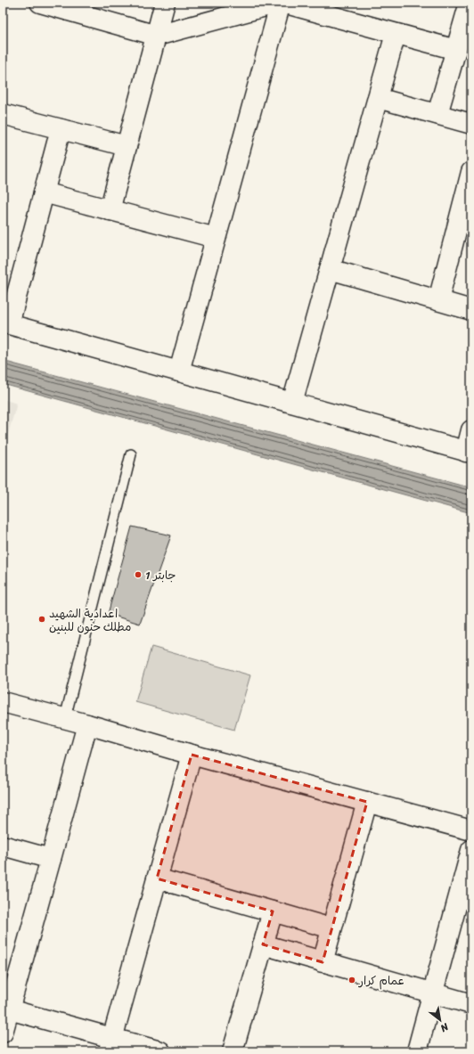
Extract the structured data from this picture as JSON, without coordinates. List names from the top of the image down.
{
  "places": ["جابتر 1", "اعدادية الشهيد مطلك حنون للبنين", "عمام كرار"],
  "north": "bottom right"
}
